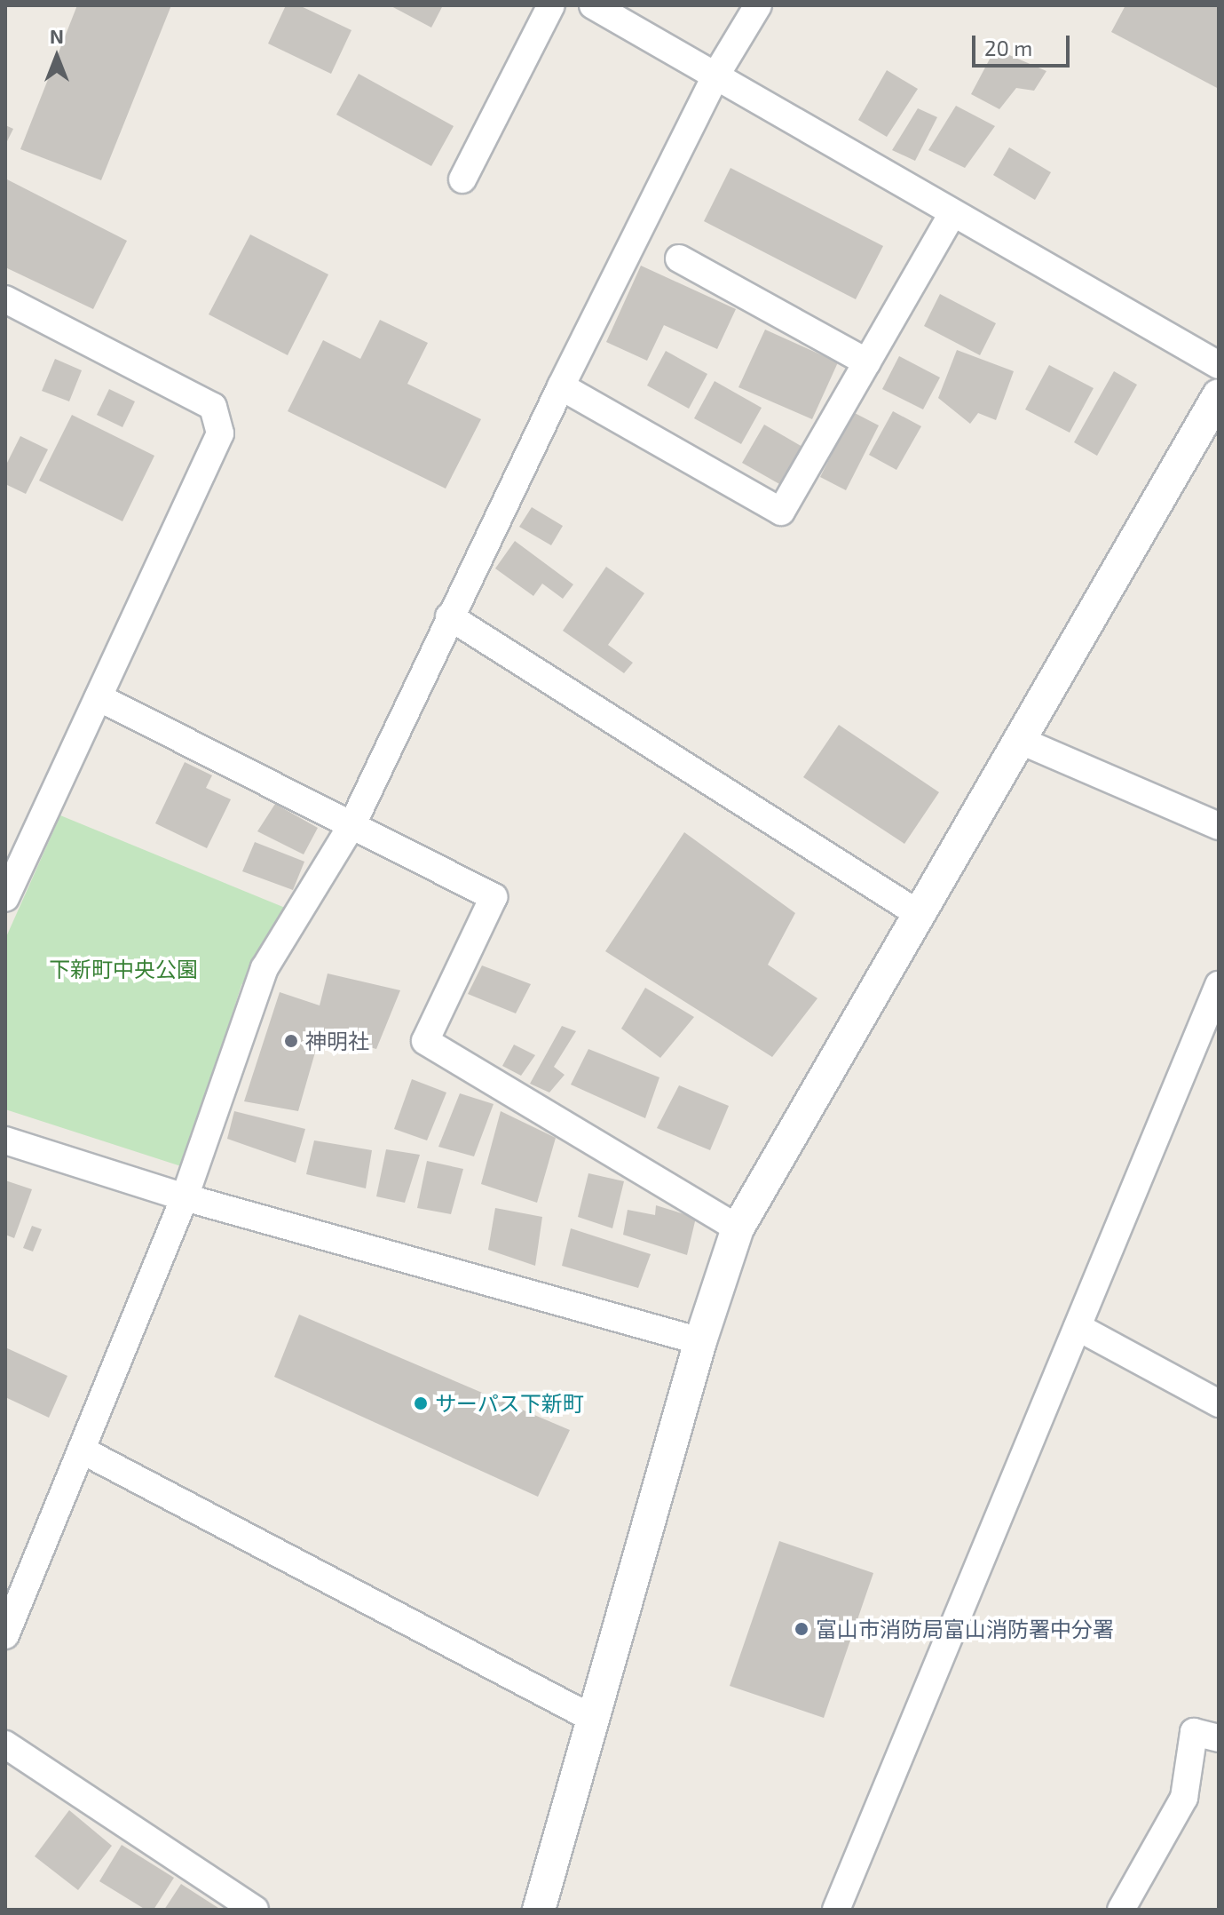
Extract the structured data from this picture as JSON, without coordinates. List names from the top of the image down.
{
  "parks": ["下新町中央公園"],
  "places": ["神明社", "サーパス下新町", "富山市消防局富山消防署中分署"],
  "scale_bar": "20 m",
  "north": "top"
}
